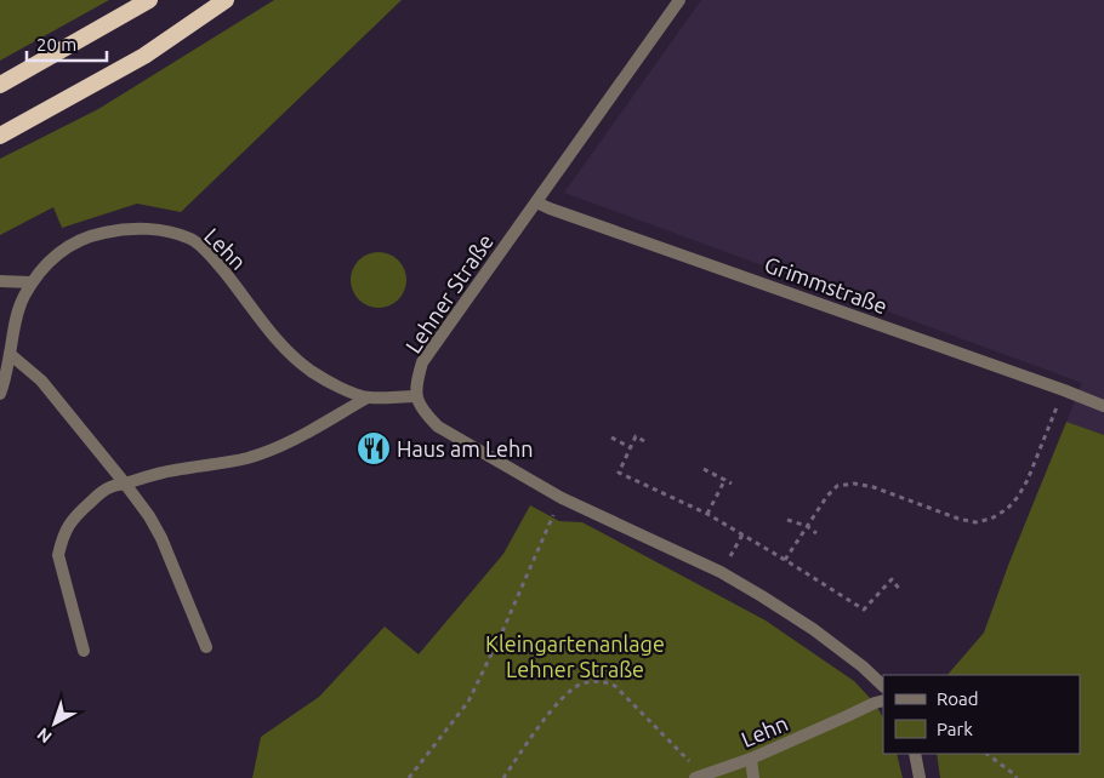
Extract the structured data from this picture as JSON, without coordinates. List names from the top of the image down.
{
  "streets": {
    "street": ["Lehn", "Grimmstraße", "Lehner Straße"]
  },
  "crossings": [
    ["Lehn", "Lehner Straße"],
    ["Grimmstraße", "Lehner Straße"]
  ],
  "parks": ["Kleingartenanlage Lehner Straße"],
  "places": {
    "restaurant": ["Haus am Lehn"]
  },
  "legend": ["Road", "Park"],
  "scale_bar": "20 m",
  "north": "bottom left"
}
